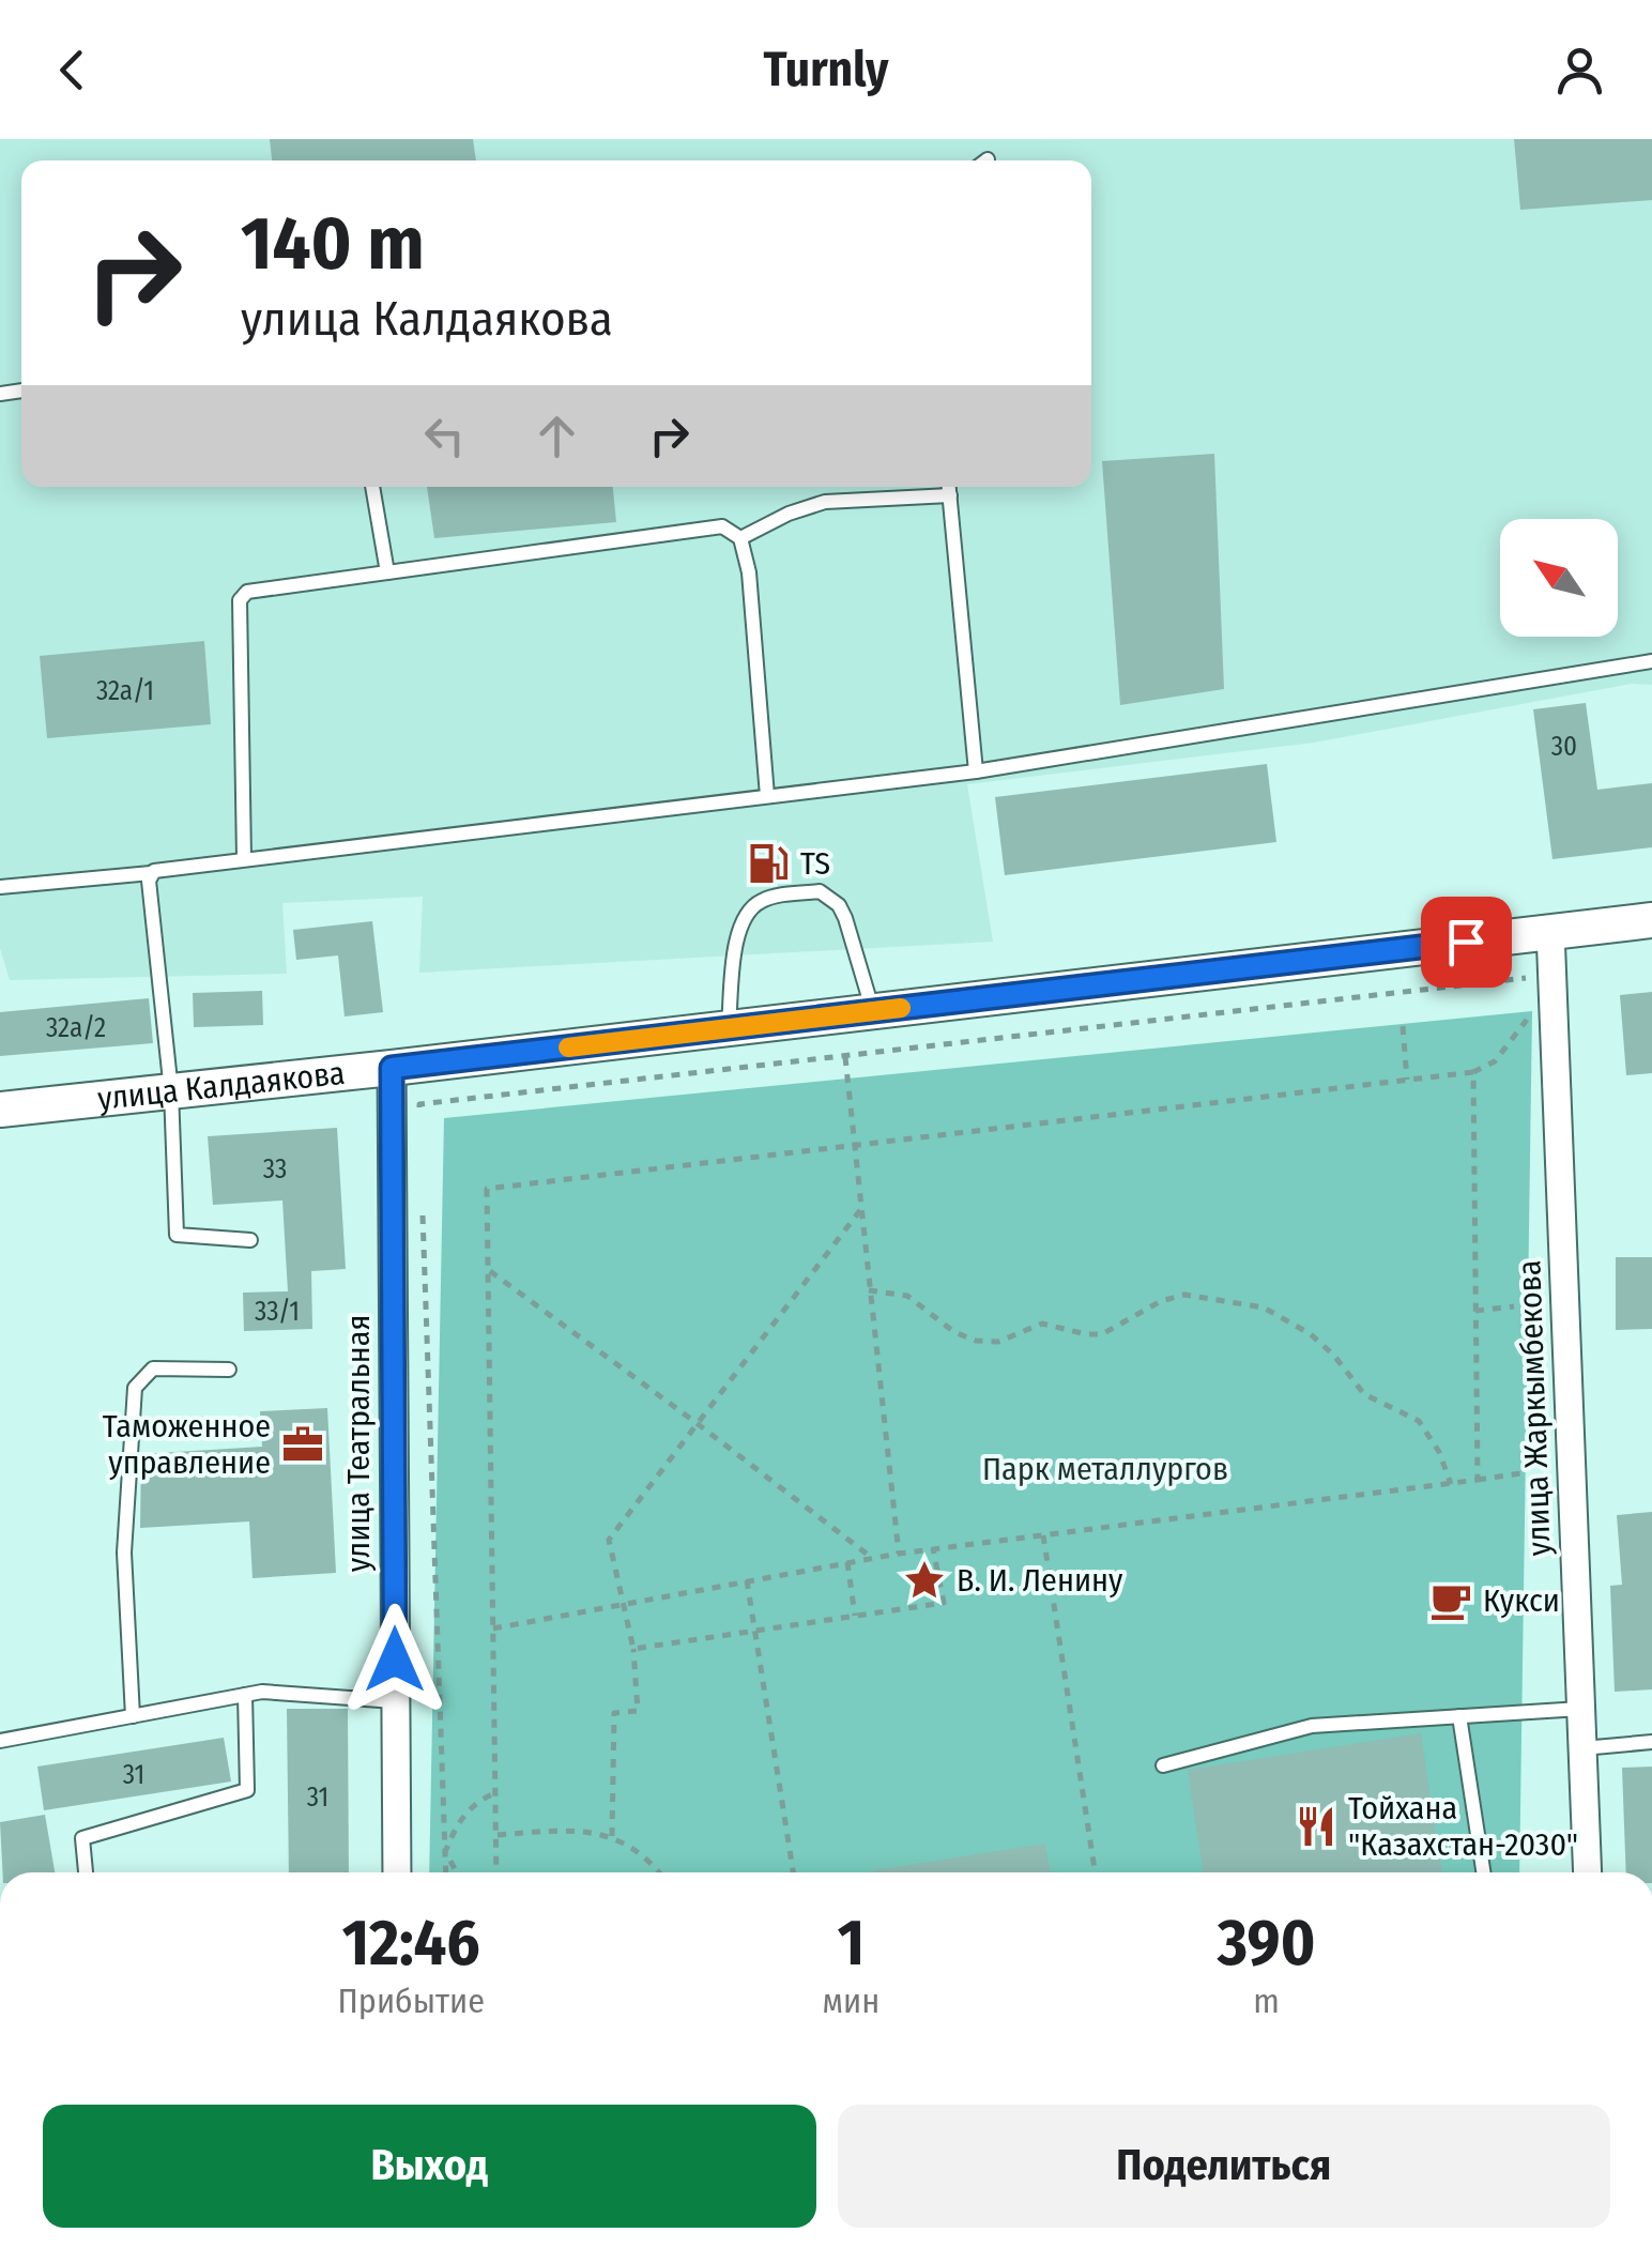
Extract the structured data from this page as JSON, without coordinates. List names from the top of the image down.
{
  "streets": {
    "street": ["улица Калдаякова", "улица Жаркымбекова", "улица Театральная"]
  },
  "crossings": [
    ["улица Калдаякова", "улица Жаркымбекова"],
    ["улица Калдаякова", "улица Театральная"]
  ],
  "parks": ["Парк металлургов"],
  "places": {
    "fuel station": ["TS"],
    "office": ["Таможенное управление"],
    "place": ["В. И. Ленину"],
    "cafe": ["Кукси"],
    "restaurant": ["Тойхана \"Казахстан-2030\""]
  },
  "house_numbers": [
    "32а/1",
    "30",
    "32а/2",
    "33",
    "33/1",
    "31",
    "31"
  ],
  "north": "top left",
  "page": {
    "header": "Turnly",
    "turn": ["140 m", "улица Калдаякова"],
    "eta": [
      "12:46",
      "Прибытие",
      "1",
      "мин",
      "390",
      "m"
    ],
    "buttons": ["Выход", "Поделиться"]
  }
}
